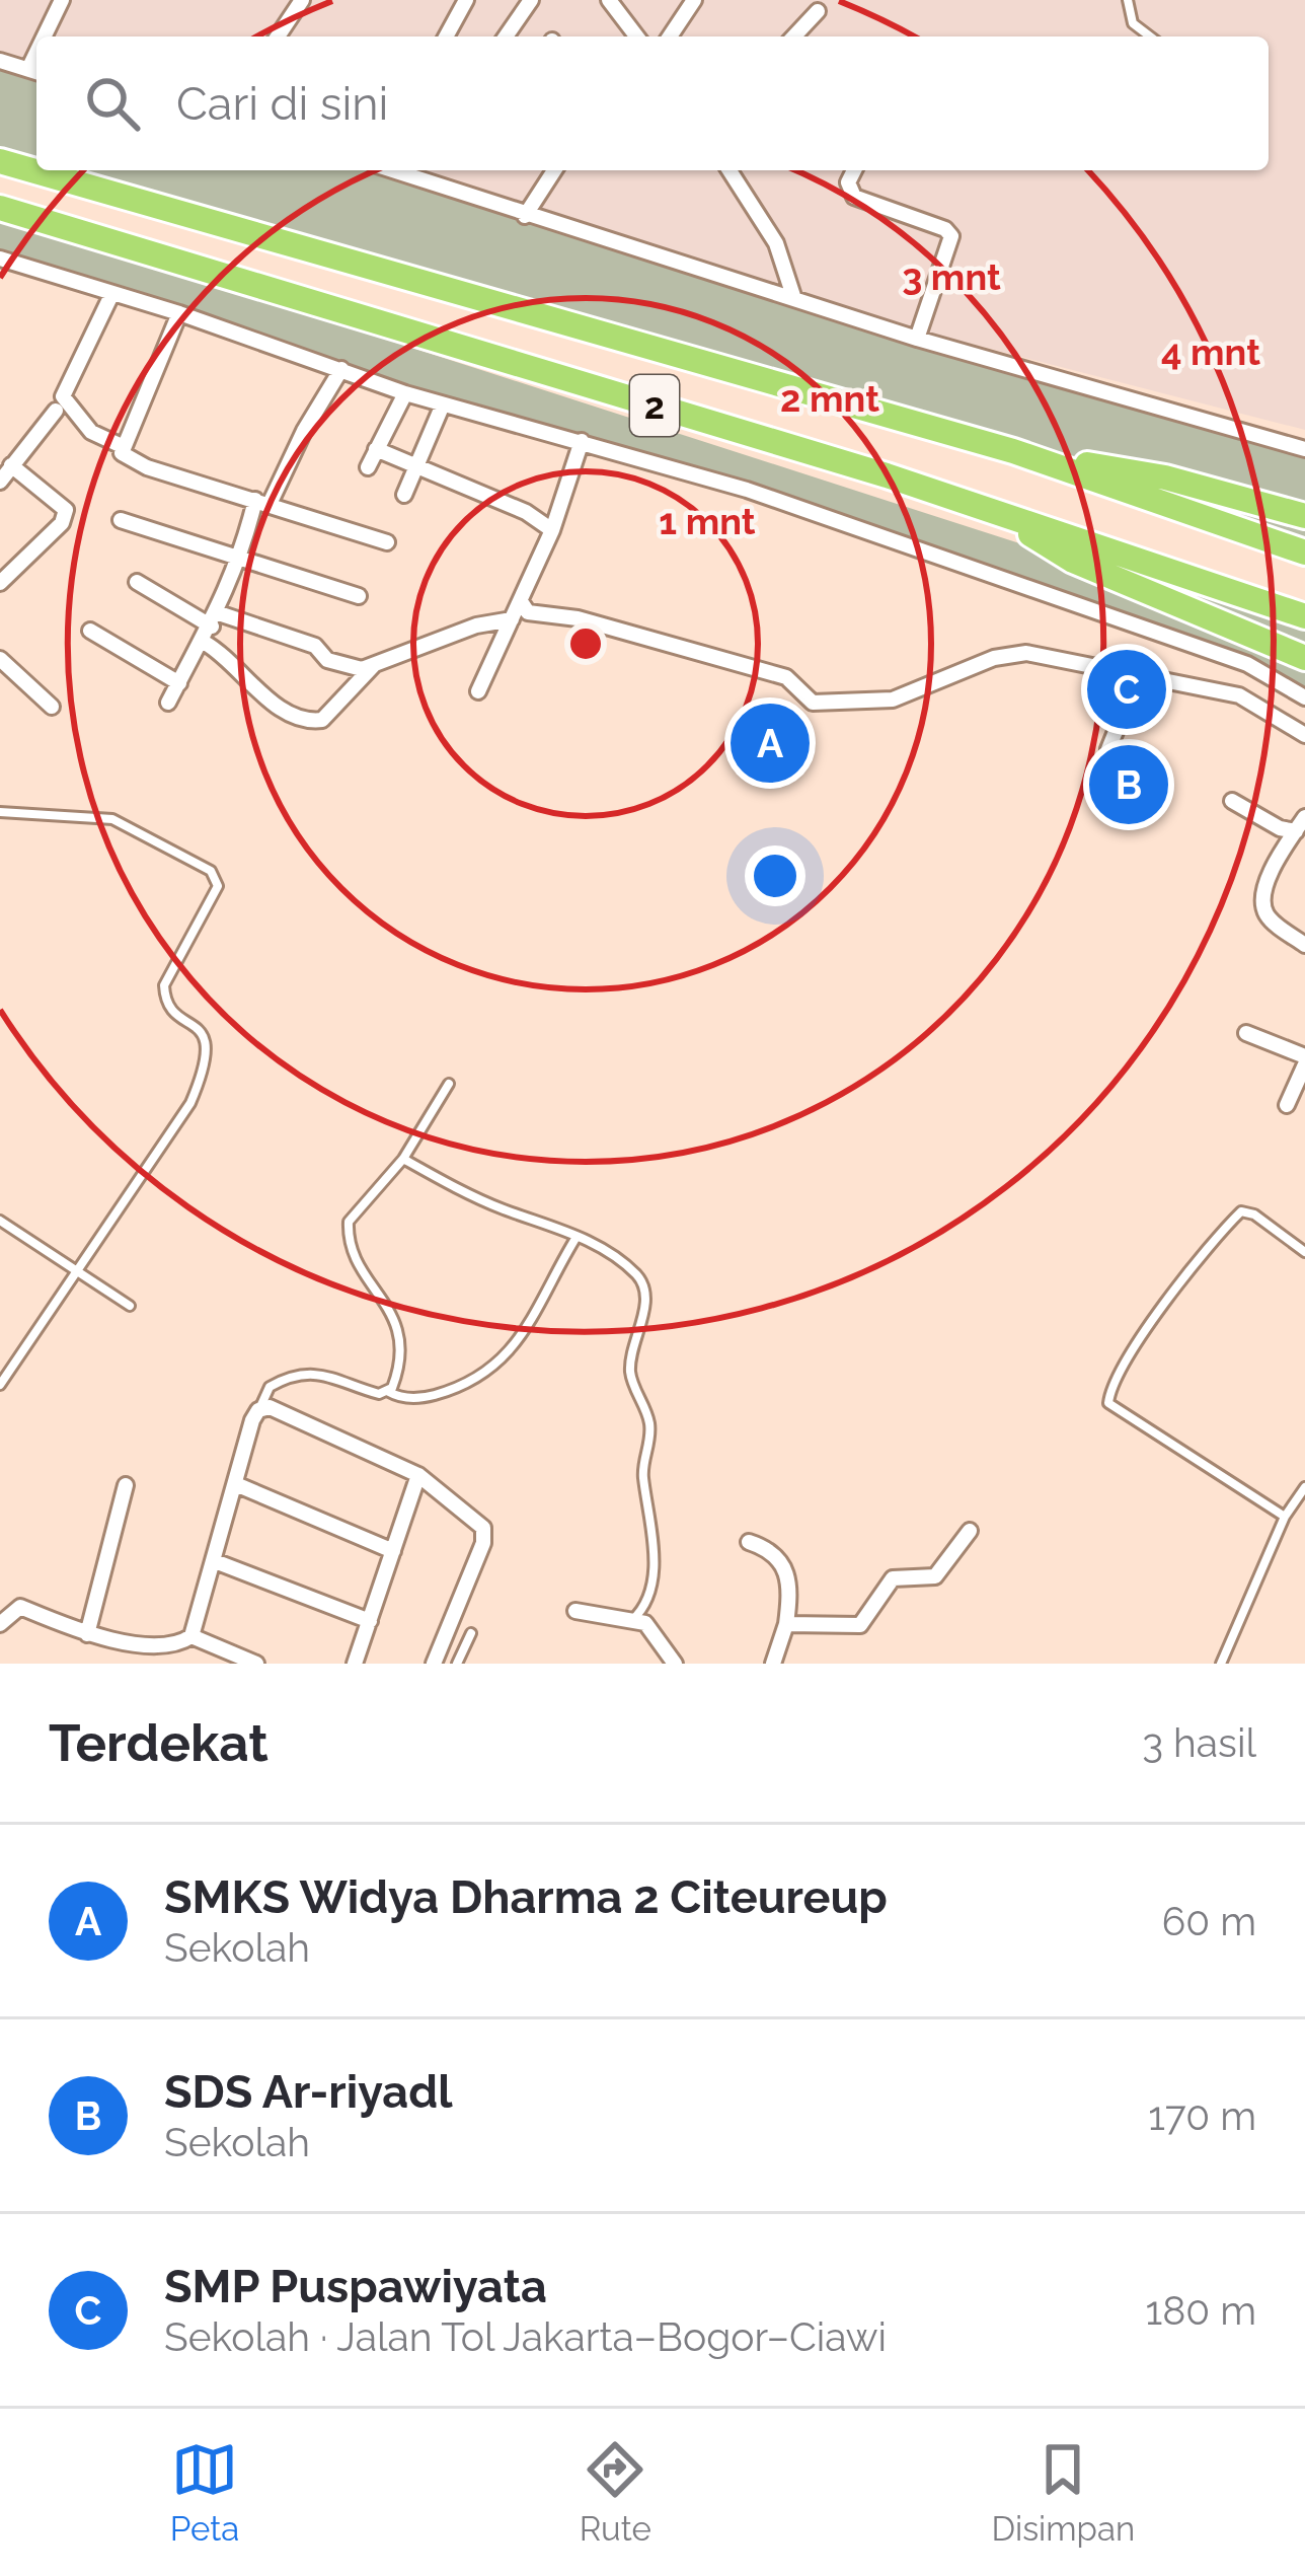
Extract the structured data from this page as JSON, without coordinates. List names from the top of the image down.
{
  "streets": {
    "highway": ["2"]
  },
  "page": {
    "search": "Cari di sini",
    "pins": ["C", "A", "B"],
    "heading": ["Terdekat", "3 hasil"],
    "list": [
      {
        "mark": "A",
        "name": "SMKS Widya Dharma 2 Citeureup",
        "note": "Sekolah",
        "value": "60 m"
      },
      {
        "mark": "B",
        "name": "SDS Ar-riyadl",
        "note": "Sekolah",
        "value": "170 m"
      },
      {
        "mark": "C",
        "name": "SMP Puspawiyata",
        "note": "Sekolah · Jalan Tol Jakarta–Bogor–Ciawi",
        "value": "180 m"
      }
    ],
    "nav": ["Peta", "Rute", "Disimpan"]
  },
  "rings": [
    "3 mnt",
    "4 mnt",
    "2 mnt",
    "1 mnt"
  ]
}
